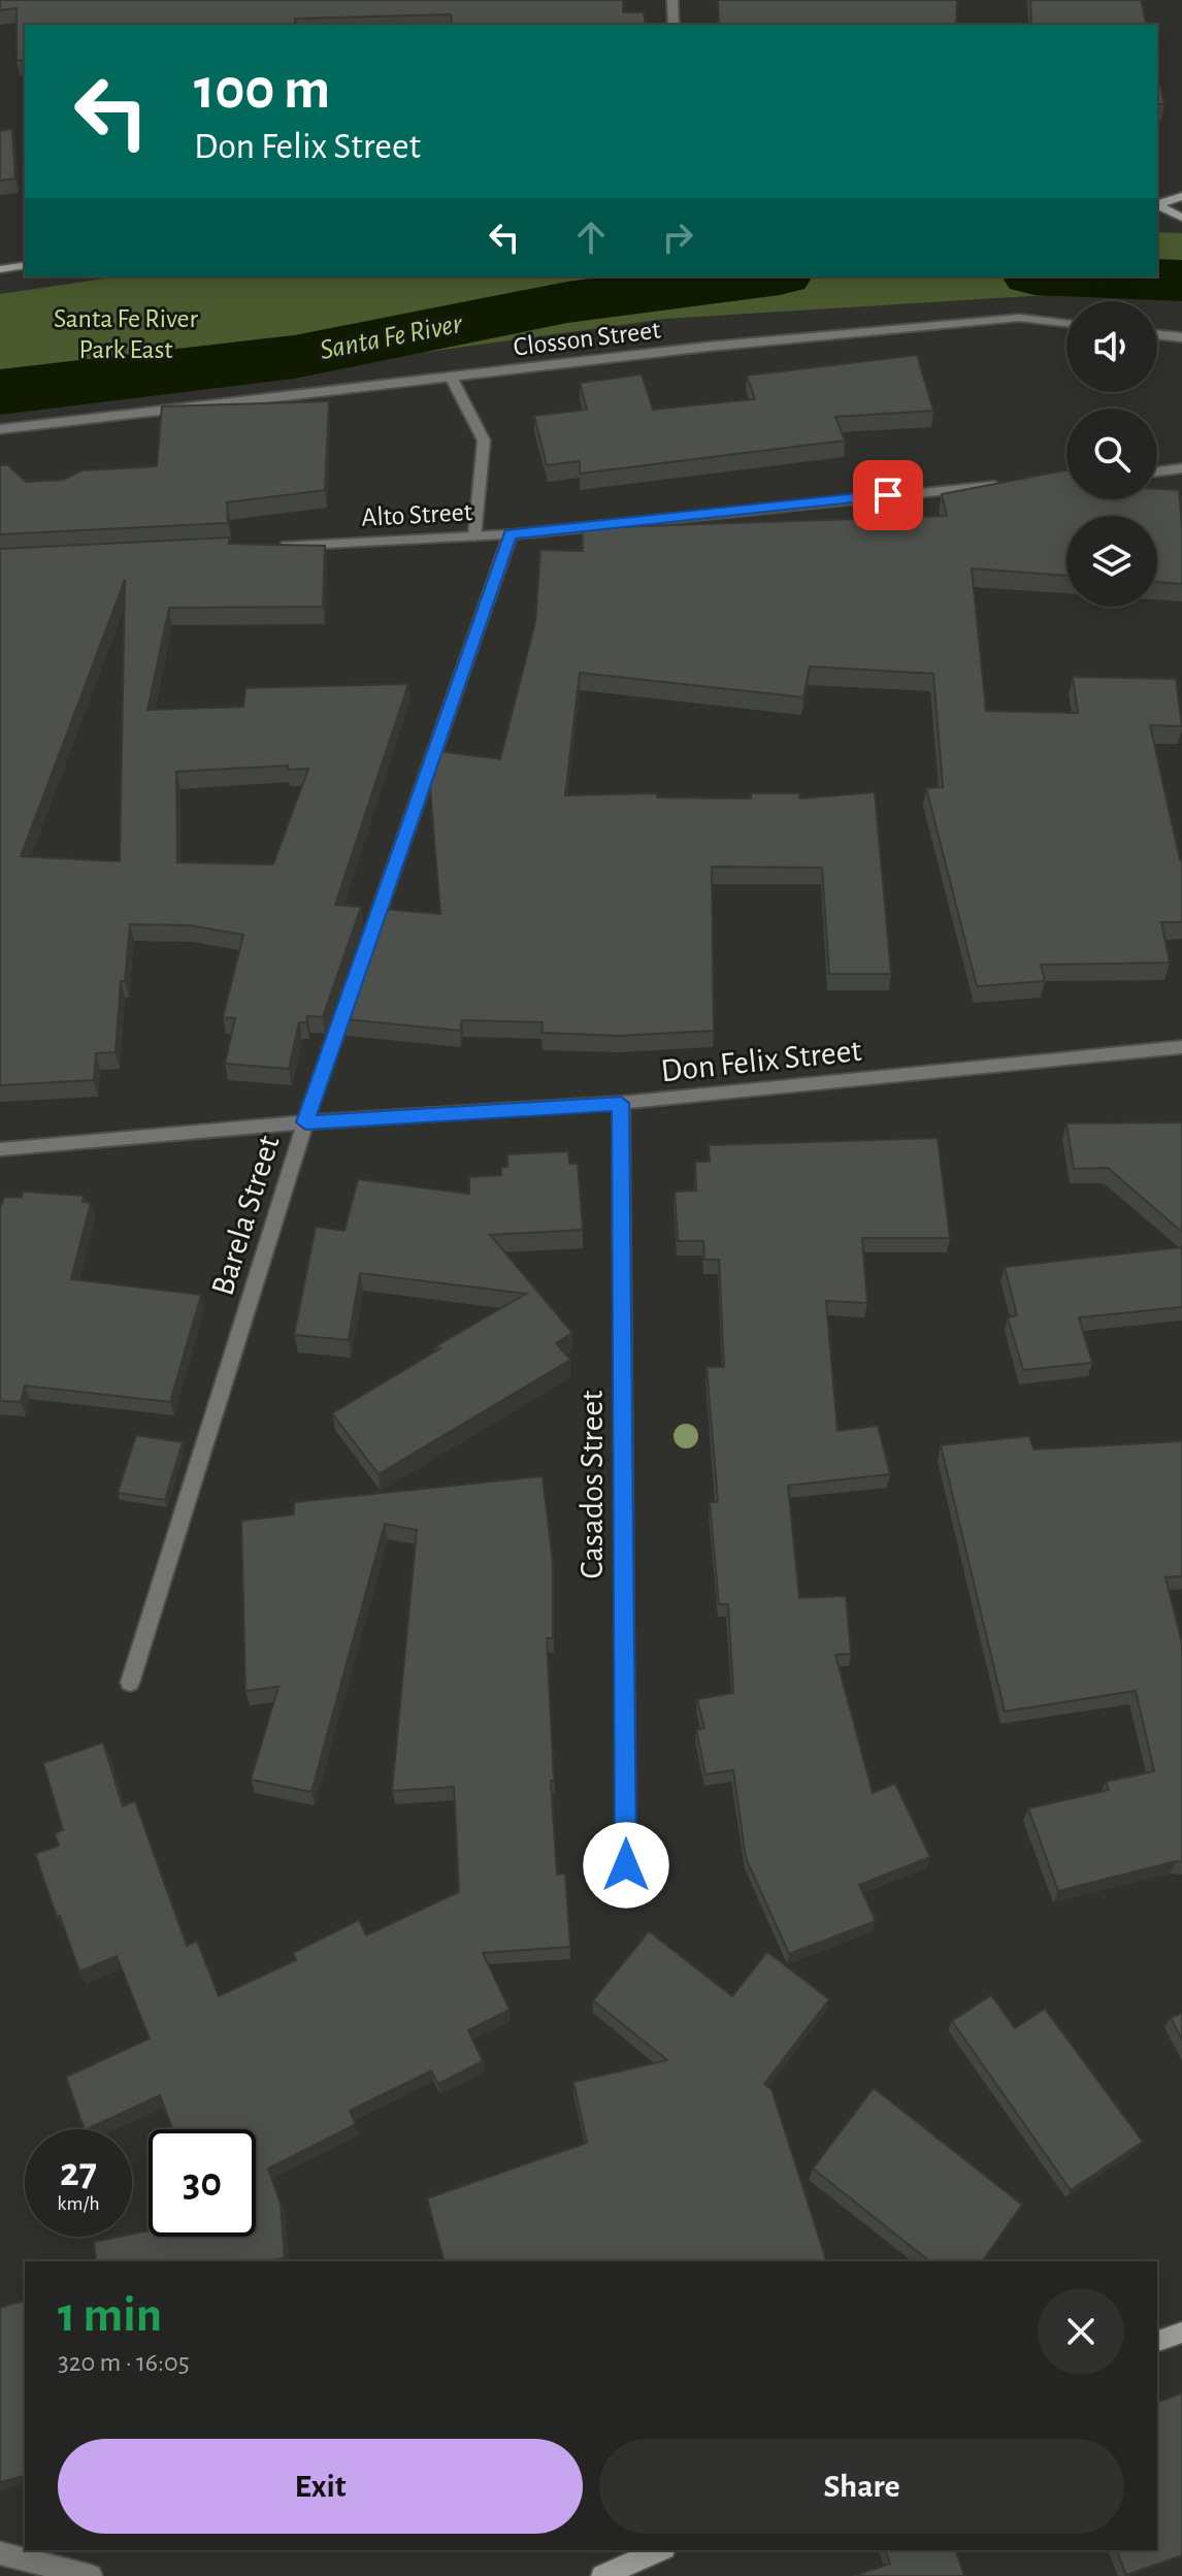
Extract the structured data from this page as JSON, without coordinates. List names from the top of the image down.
{
  "streets": {
    "street": [
      "Closson Street",
      "Alto Street",
      "Don Felix Street",
      "Barela Street",
      "Casados Street"
    ]
  },
  "crossings": [
    ["Alto Street", "Barela Street"],
    ["Don Felix Street", "Barela Street"],
    ["Don Felix Street", "Casados Street"]
  ],
  "water": ["Santa Fe River"],
  "parks": ["Santa Fe River Park East"],
  "page": {
    "turn": ["100 m", "Don Felix Street"],
    "speed": "27 km/h",
    "limit": "30",
    "heading": ["1 min", "320 m · 16:05"],
    "buttons": ["Exit", "Share"]
  }
}
